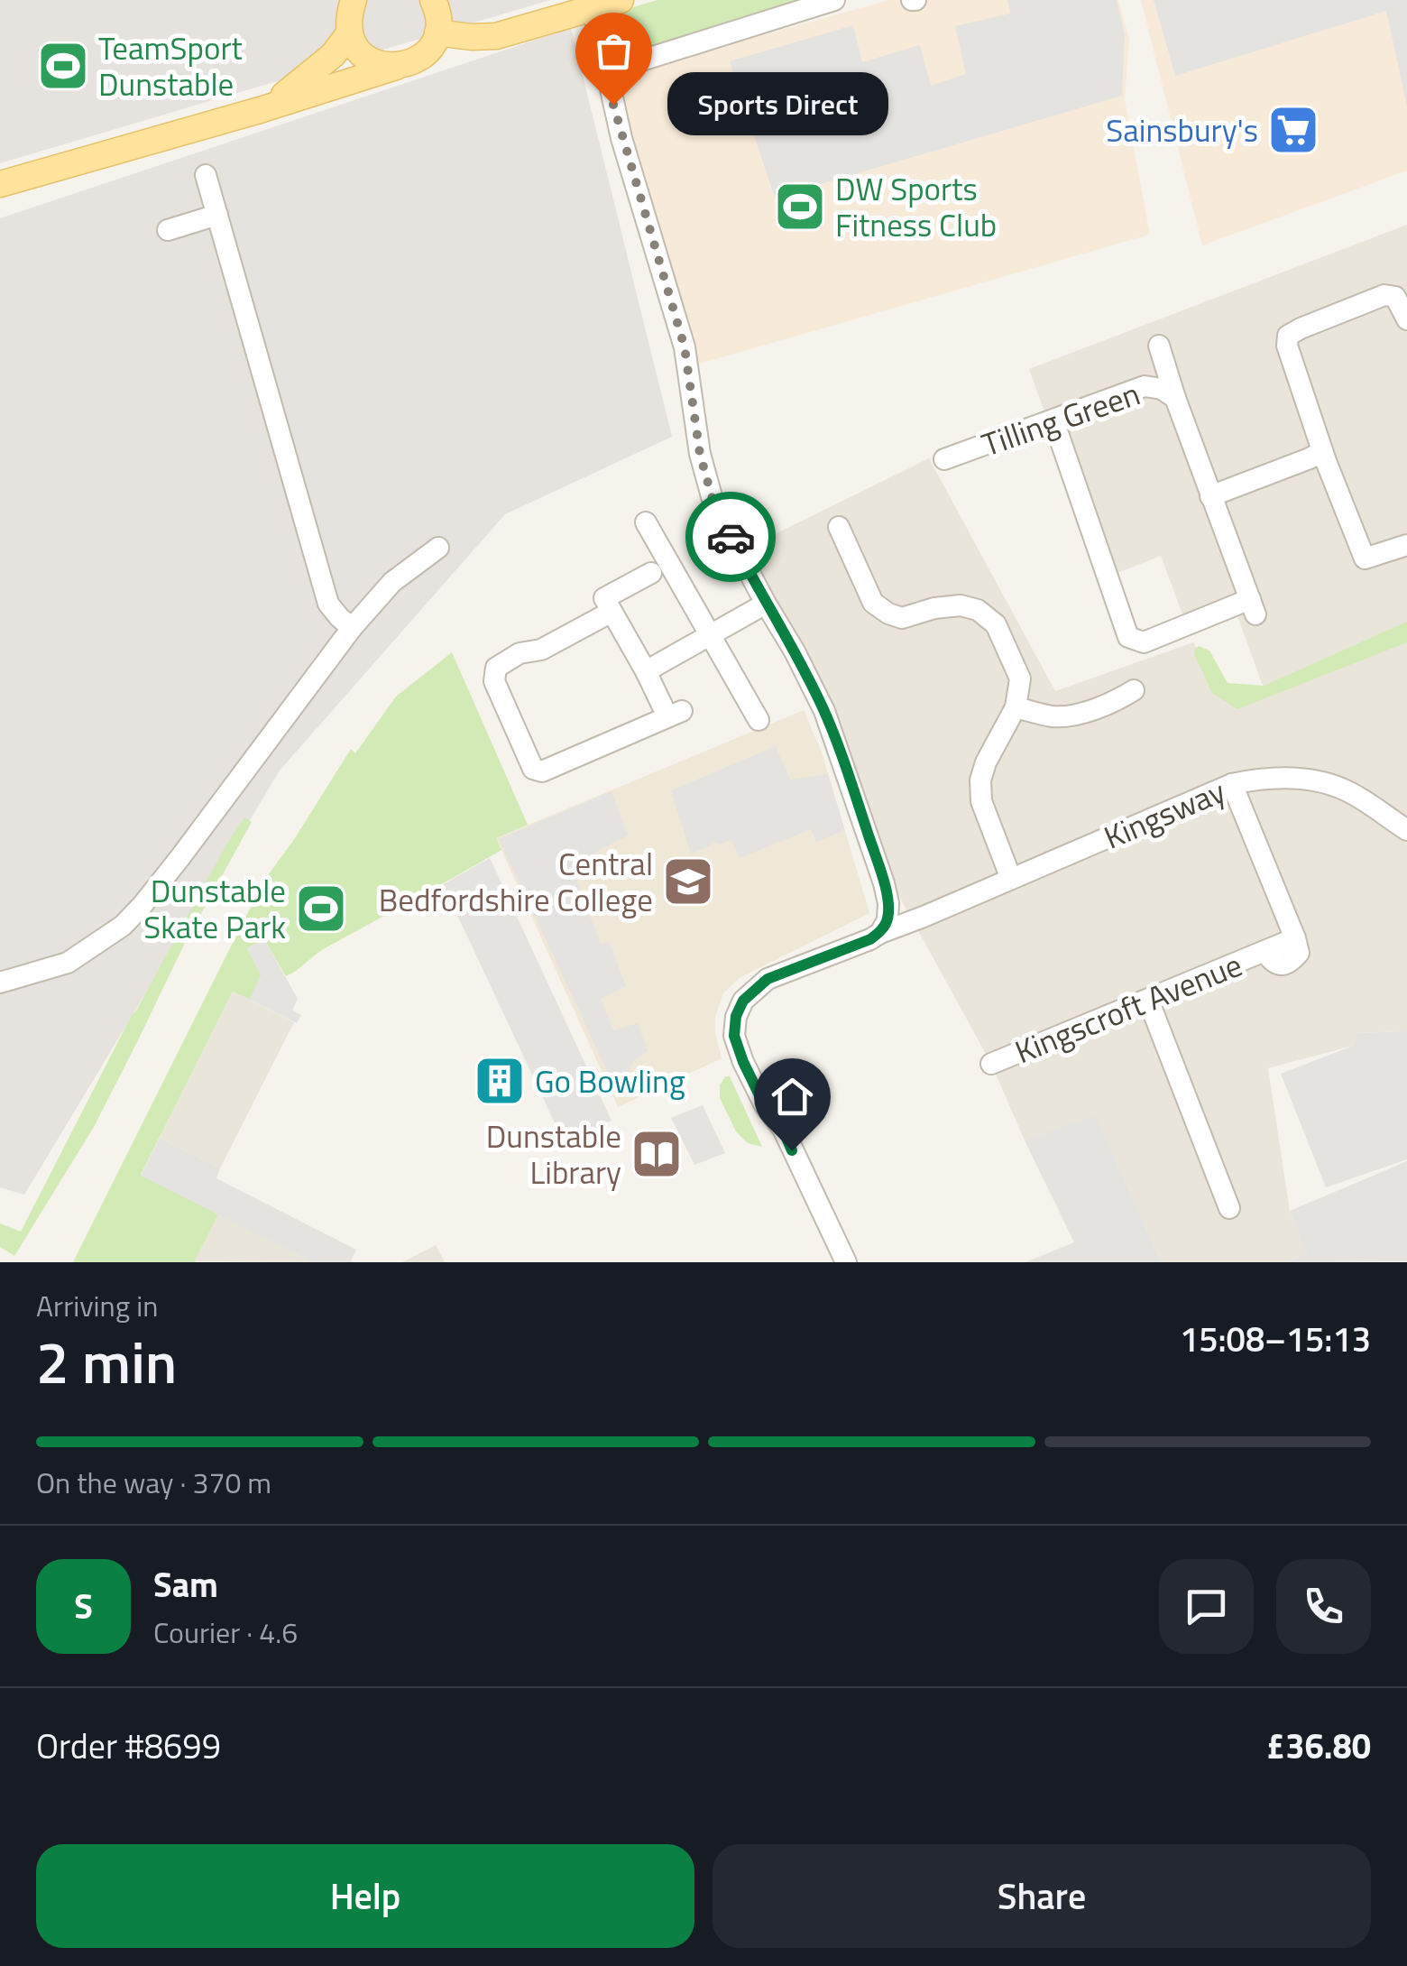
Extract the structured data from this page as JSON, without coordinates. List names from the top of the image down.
{
  "streets": {
    "street": ["Tilling Green", "Kingsway", "Kingscroft Avenue"]
  },
  "crossings": [
    ["Kingsway", "Kingscroft Avenue"]
  ],
  "places": {
    "sports": ["TeamSport Dunstable", "DW Sports Fitness Club", "Dunstable Skate Park"],
    "other": ["Sports Direct"],
    "supermarket": ["Sainsbury's"],
    "school or university": ["Central Bedfordshire College"],
    "building": ["Go Bowling"],
    "library": ["Dunstable Library"]
  },
  "page": {
    "bubble": "Sports Direct",
    "heading": ["2 min", "Arriving in", "15:08–15:13"],
    "panel": [
      "Sam",
      "Courier · 4.6",
      "Order #8699",
      "£36.80"
    ],
    "bar": "On the way · 370 m",
    "round": "S",
    "buttons": ["Help", "Share"]
  }
}
